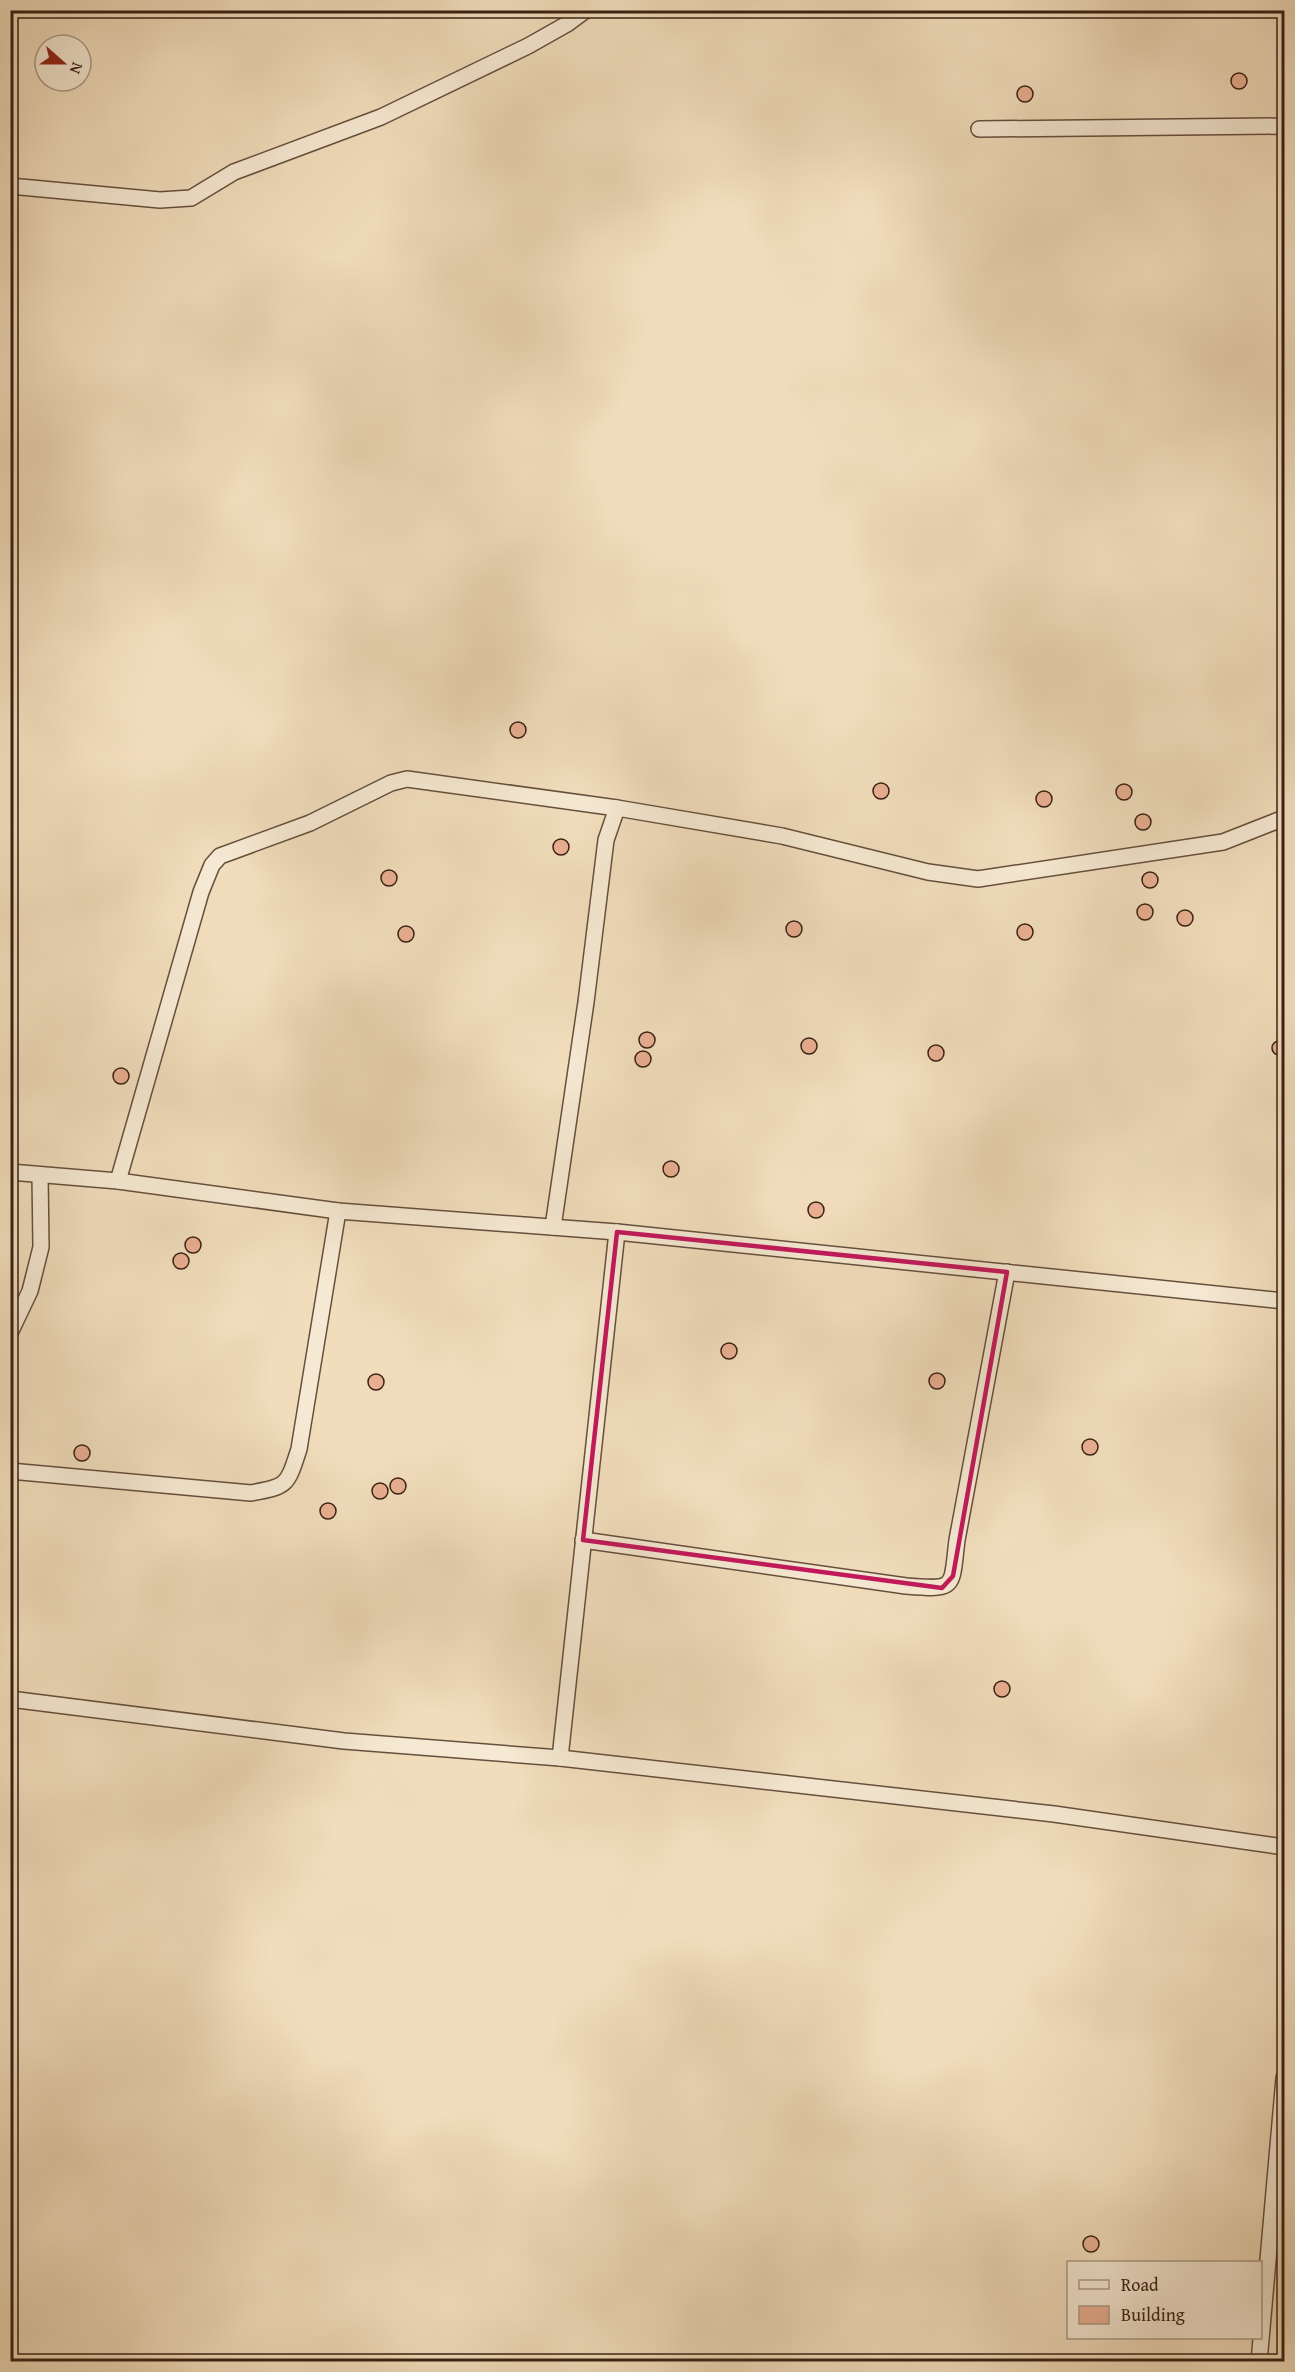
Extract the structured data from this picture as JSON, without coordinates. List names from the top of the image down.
{
  "legend": ["Road", "Building"],
  "north": "right"
}
